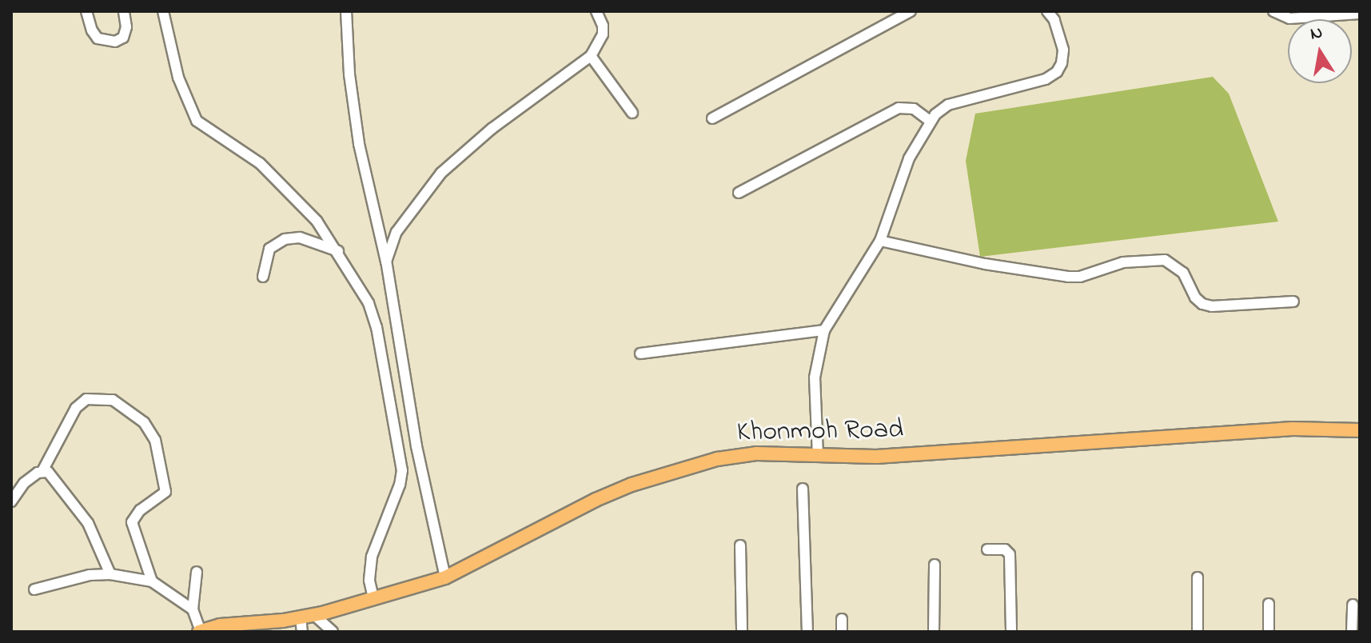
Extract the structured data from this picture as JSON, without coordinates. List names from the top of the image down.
{
  "streets": {
    "main road": ["Khonmoh Road"]
  },
  "north": "top"
}
